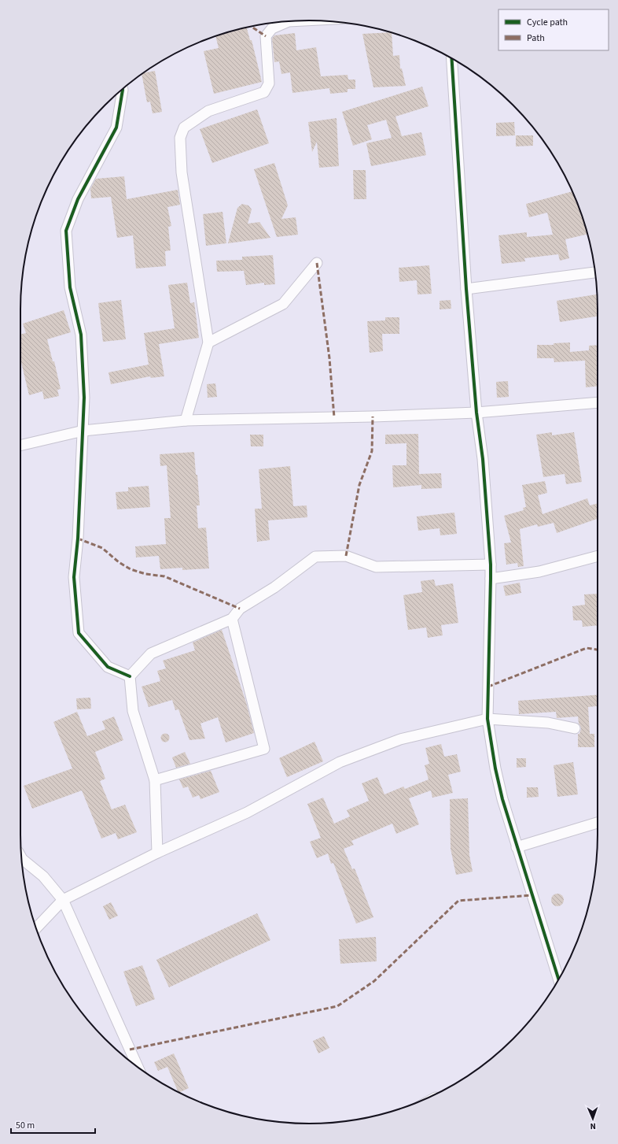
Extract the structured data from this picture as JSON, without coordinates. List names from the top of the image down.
{
  "legend": ["Cycle path", "Path"],
  "scale_bar": "50 m",
  "north": "bottom"
}
